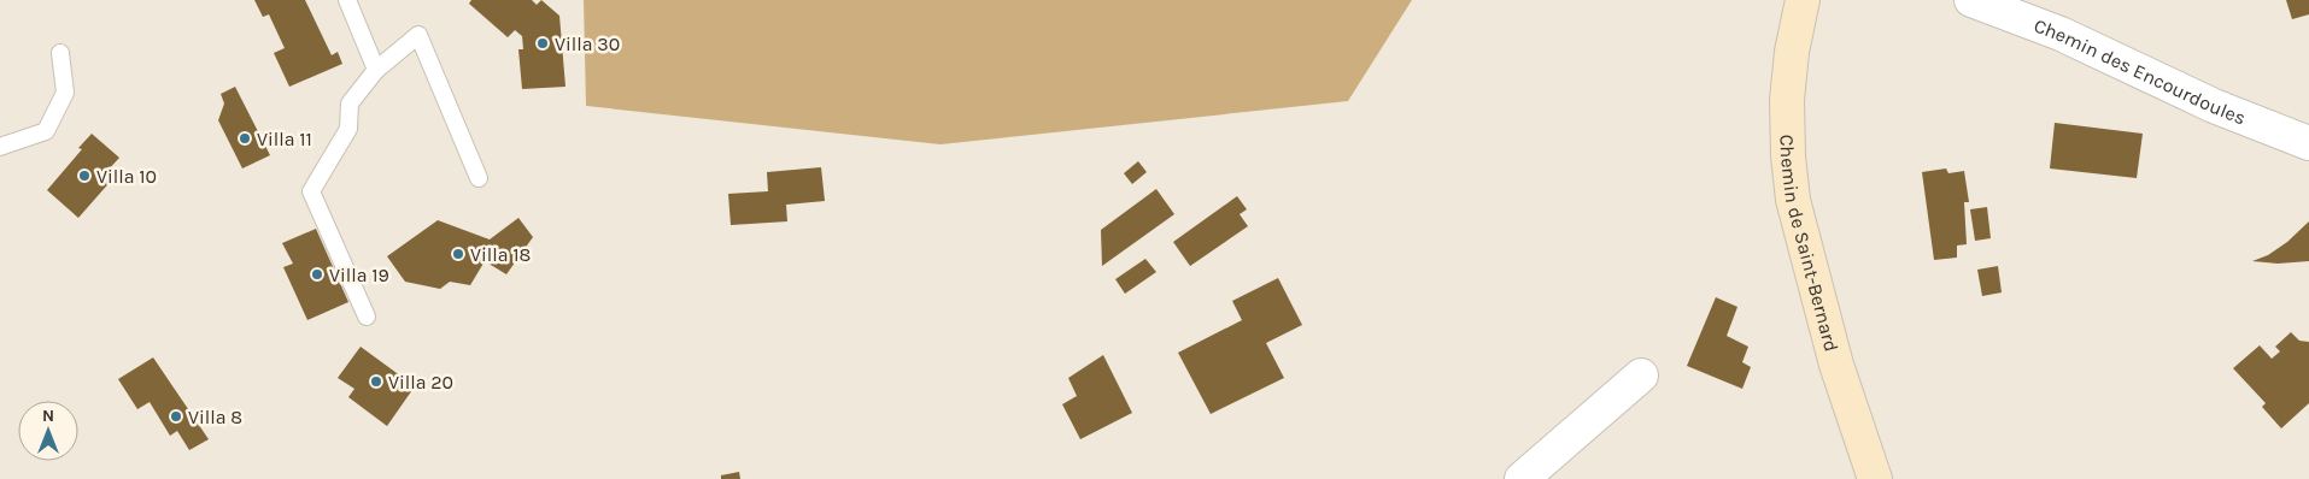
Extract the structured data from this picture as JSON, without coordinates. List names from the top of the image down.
{
  "streets": {
    "main road": ["Chemin de Saint-Bernard"],
    "street": ["Chemin des Encourdoules"]
  },
  "places": [
    "Villa 30",
    "Villa 11",
    "Villa 10",
    "Villa 18",
    "Villa 19",
    "Villa 20",
    "Villa 8"
  ],
  "north": "top"
}
